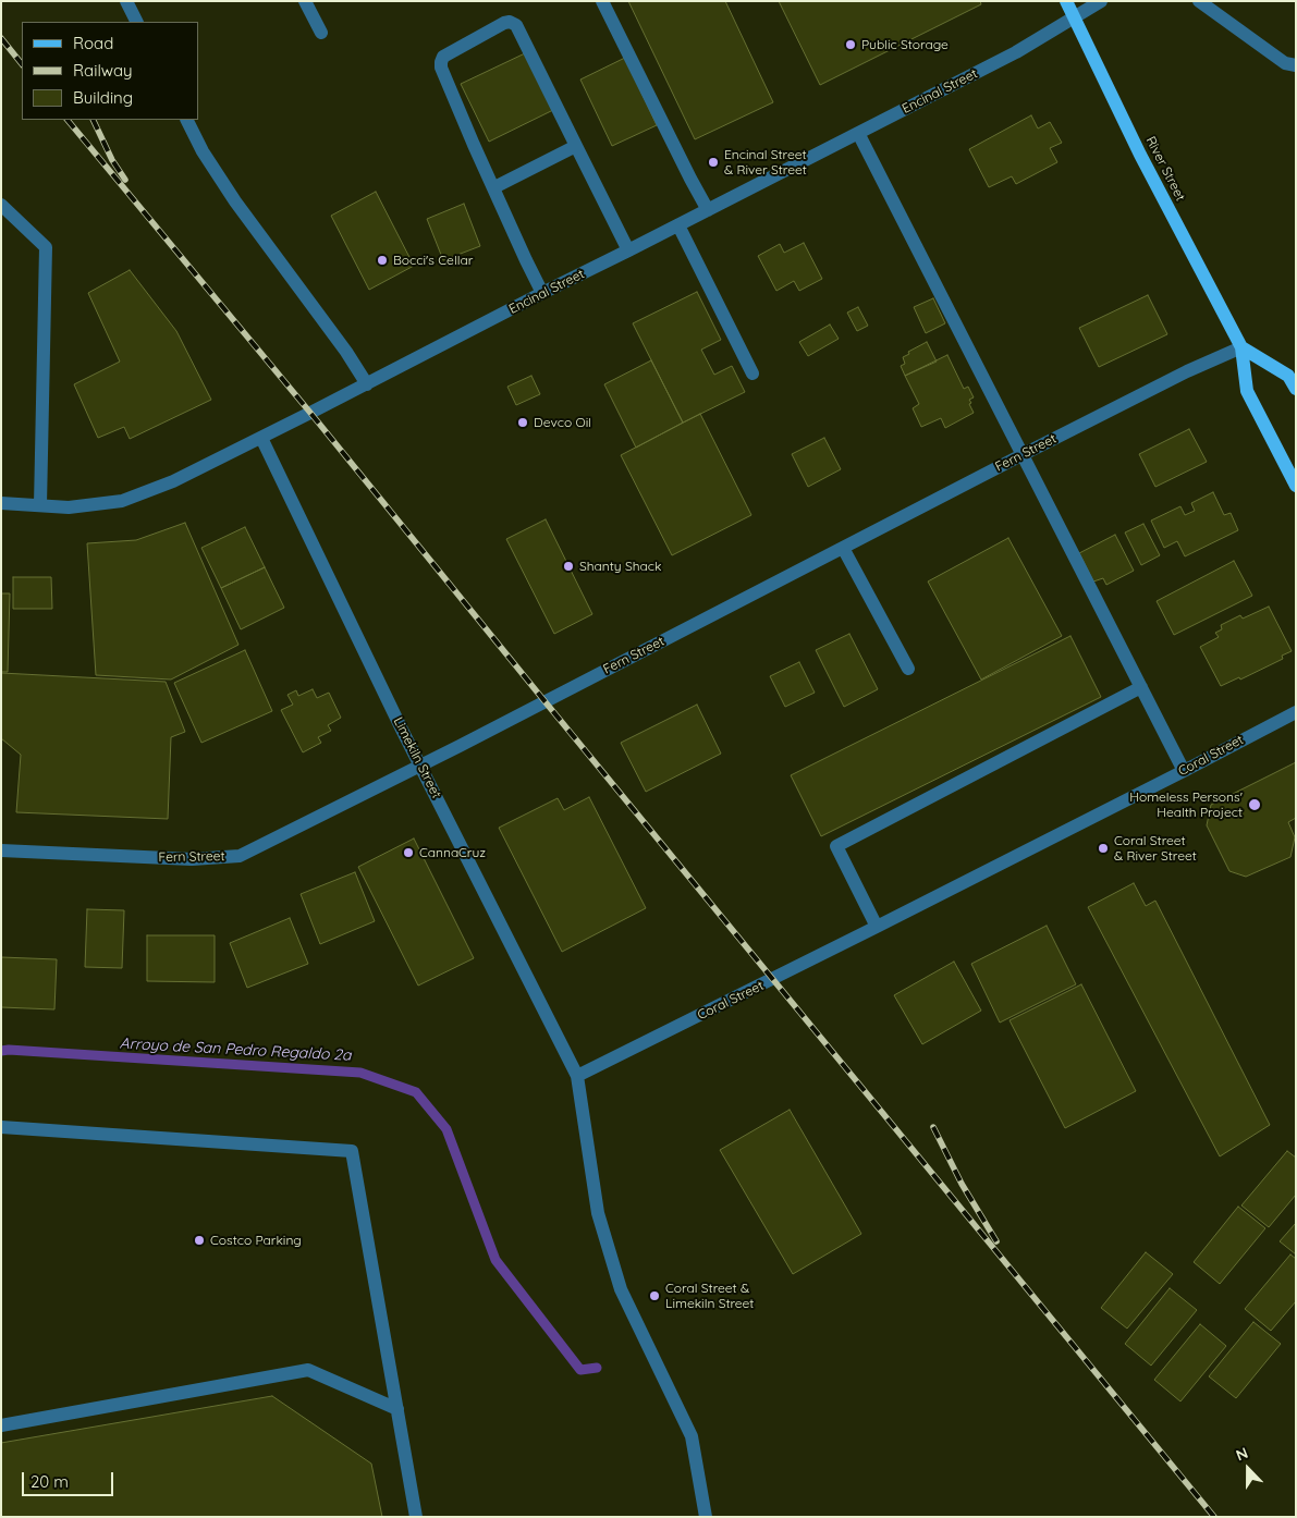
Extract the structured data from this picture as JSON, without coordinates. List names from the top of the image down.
{
  "streets": {
    "main road": ["River Street"],
    "street": [
      "Encinal Street",
      "Fern Street",
      "Coral Street",
      "Limekiln Street"
    ]
  },
  "crossings": [
    ["Encinal Street", "River Street"],
    ["Encinal Street", "Limekiln Street"],
    ["River Street", "Fern Street"],
    ["Fern Street", "Limekiln Street"],
    ["Coral Street", "Limekiln Street"]
  ],
  "water": ["Arroyo de San Pedro Regaldo 2a"],
  "places": [
    "Public Storage",
    "Encinal Street & River Street",
    "Bocci's Cellar",
    "Devco Oil",
    "Shanty Shack",
    "Homeless Persons' Health Project",
    "Coral Street & River Street",
    "CannaCruz",
    "Costco Parking",
    "Coral Street & Limekiln Street"
  ],
  "legend": ["Road", "Railway", "Building"],
  "scale_bar": "20 m",
  "north": "top"
}
